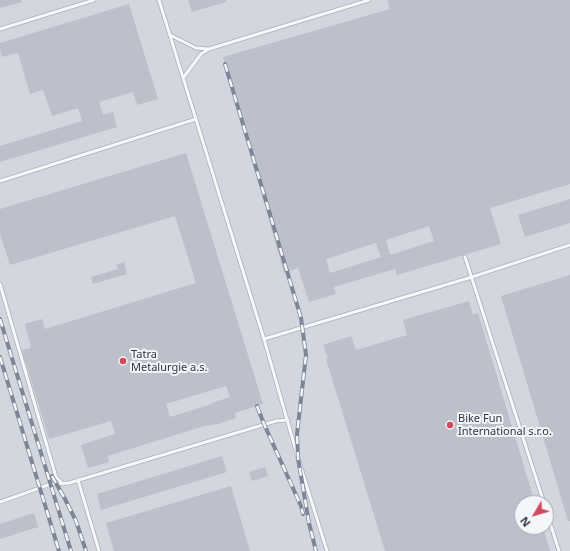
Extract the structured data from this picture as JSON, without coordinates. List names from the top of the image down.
{
  "places": ["Tatra Metalurgie a.s.", "Bike Fun International s.r.o."],
  "north": "bottom left"
}
